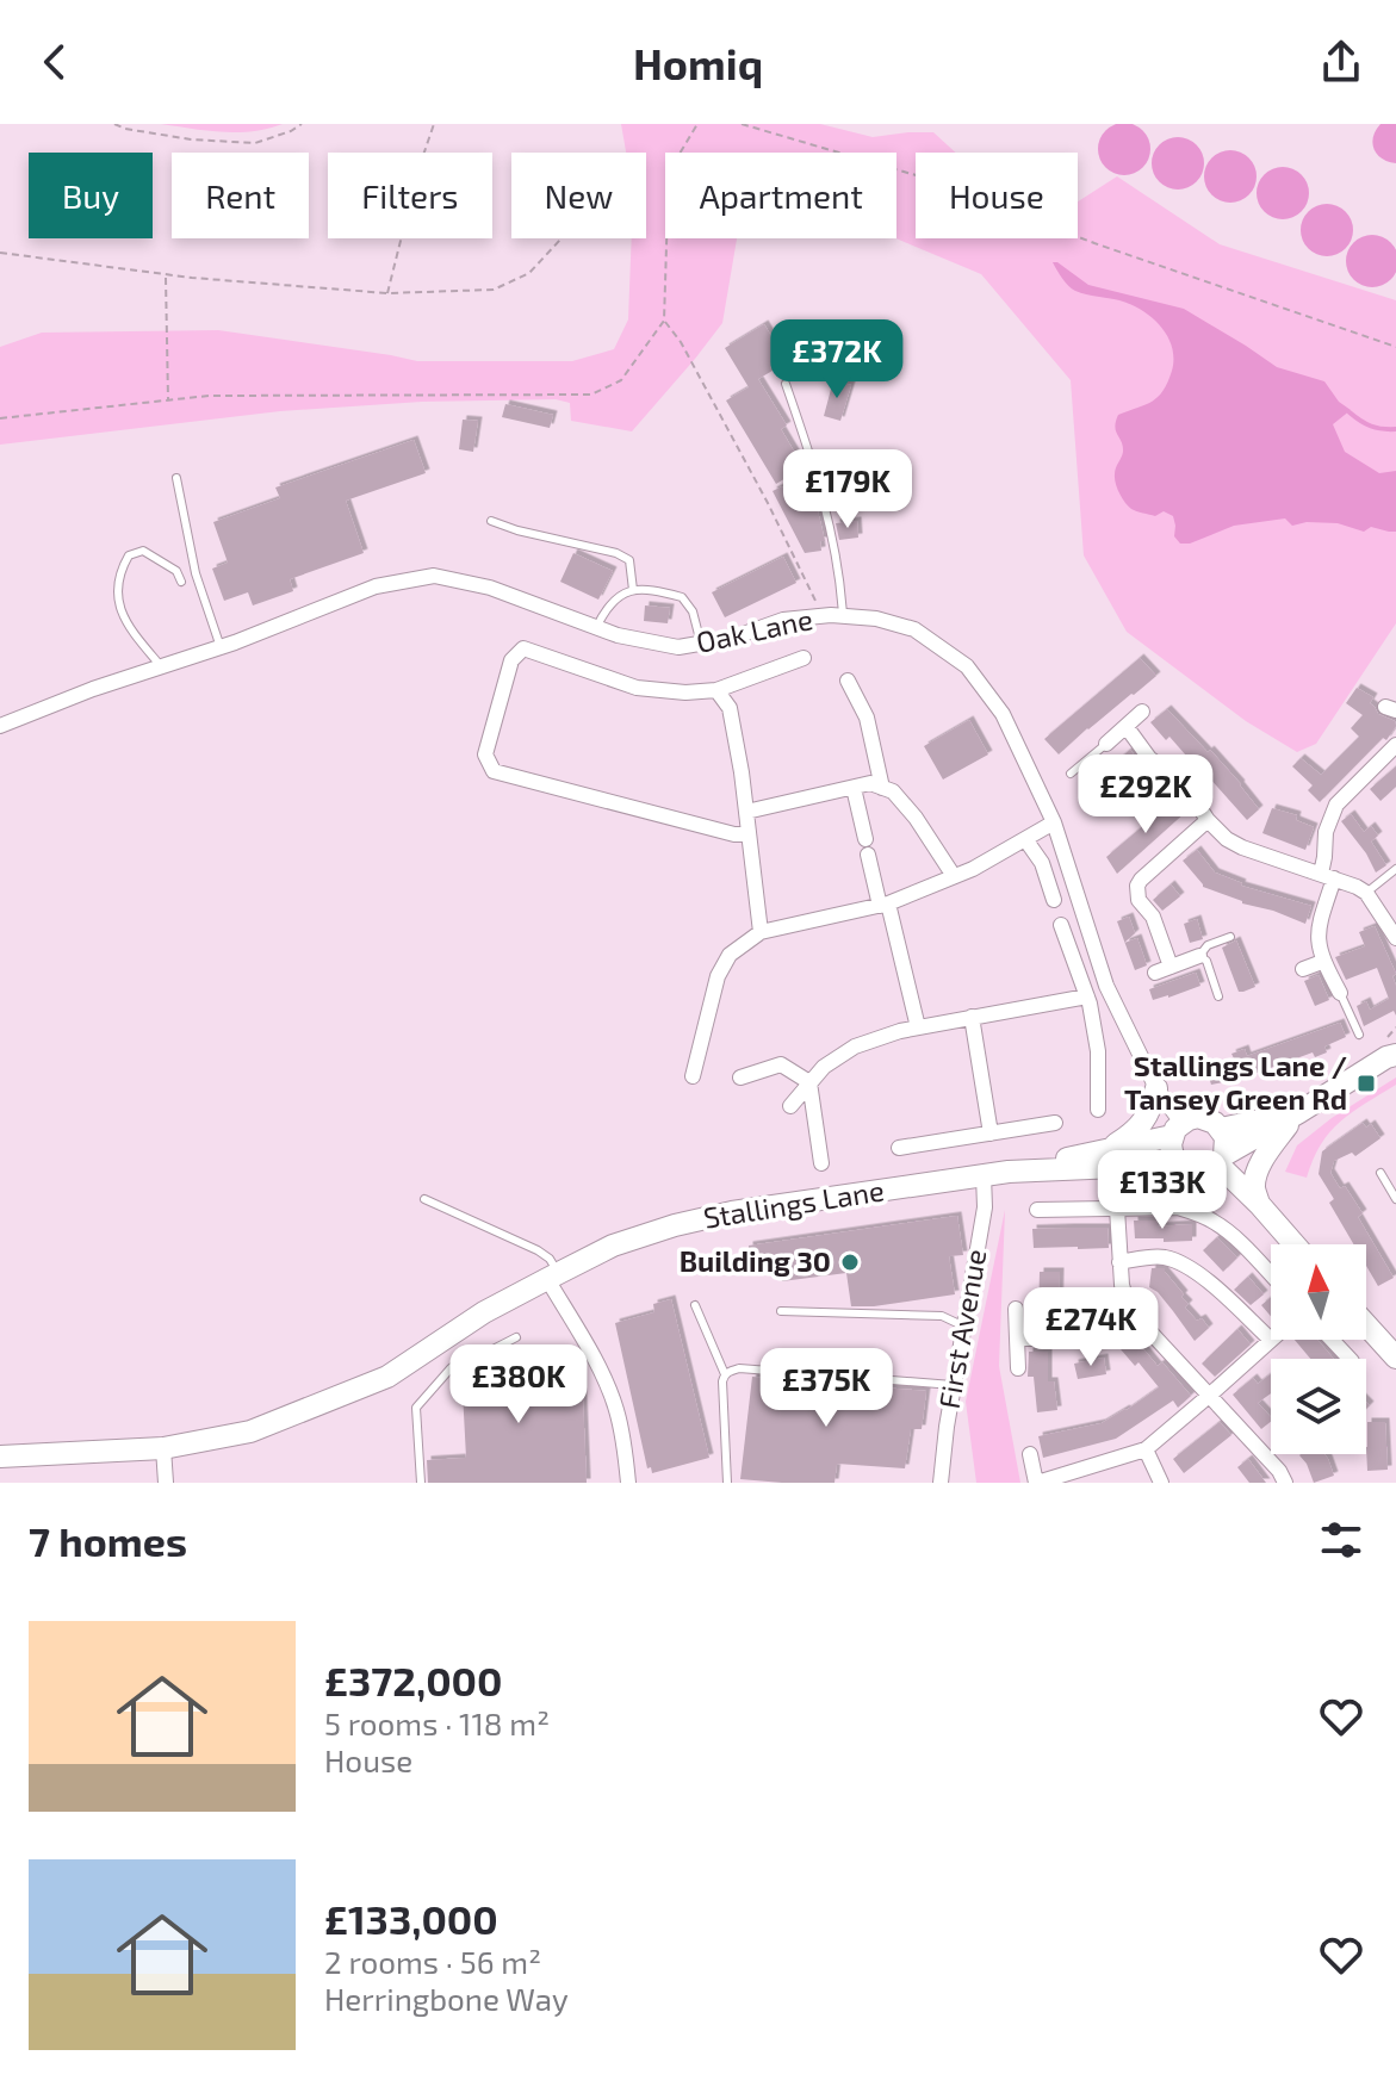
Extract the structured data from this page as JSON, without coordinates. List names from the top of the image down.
{
  "streets": {
    "main road": ["Stallings Lane"],
    "street": ["Oak Lane", "First Avenue"]
  },
  "crossings": [
    ["Stallings Lane", "First Avenue"]
  ],
  "places": {
    "transit": ["Stallings Lane / Tansey Green Rd"],
    "other": ["Building 30"]
  },
  "north": "top",
  "page": {
    "header": "Homiq",
    "chip": [
      "Buy",
      "Rent",
      "Filters",
      "New",
      "Apartment",
      "House"
    ],
    "price": [
      "£372K",
      "£179K",
      "£292K",
      "£133K",
      "£274K",
      "£380K",
      "£375K"
    ],
    "heading": "7 homes",
    "list": [
      {
        "name": "£372,000",
        "note": "5 rooms · 118 m² · House"
      },
      {
        "name": "£133,000",
        "note": "2 rooms · 56 m² · Herringbone Way"
      }
    ]
  }
}
